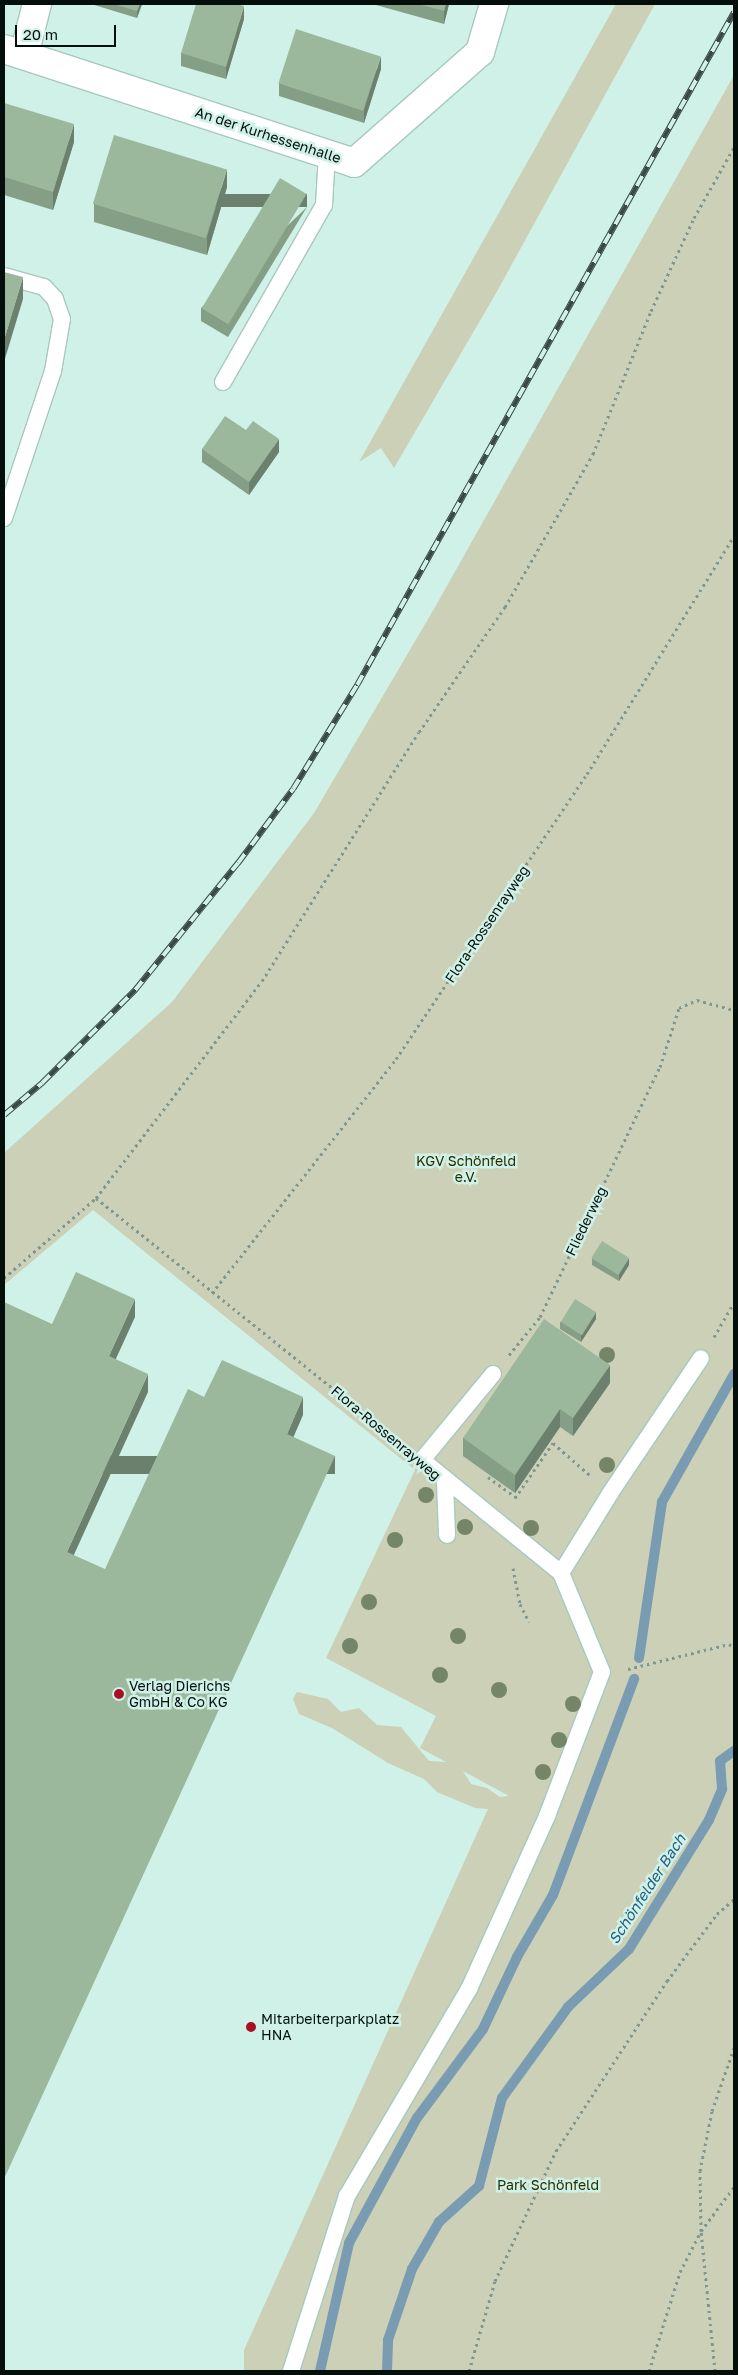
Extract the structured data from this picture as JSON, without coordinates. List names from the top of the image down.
{
  "streets": {
    "street": ["An der Kurhessenhalle"],
    "lane": ["Flora-Rossenrayweg"],
    "path": ["Fliederweg"]
  },
  "water": ["Schönfelder Bach"],
  "parks": ["KGV Schönfeld e.V.", "Park Schönfeld"],
  "places": ["Verlag Dierichs GmbH & Co KG", "Mitarbeiterparkplatz HNA"],
  "scale_bar": "20 m"
}
